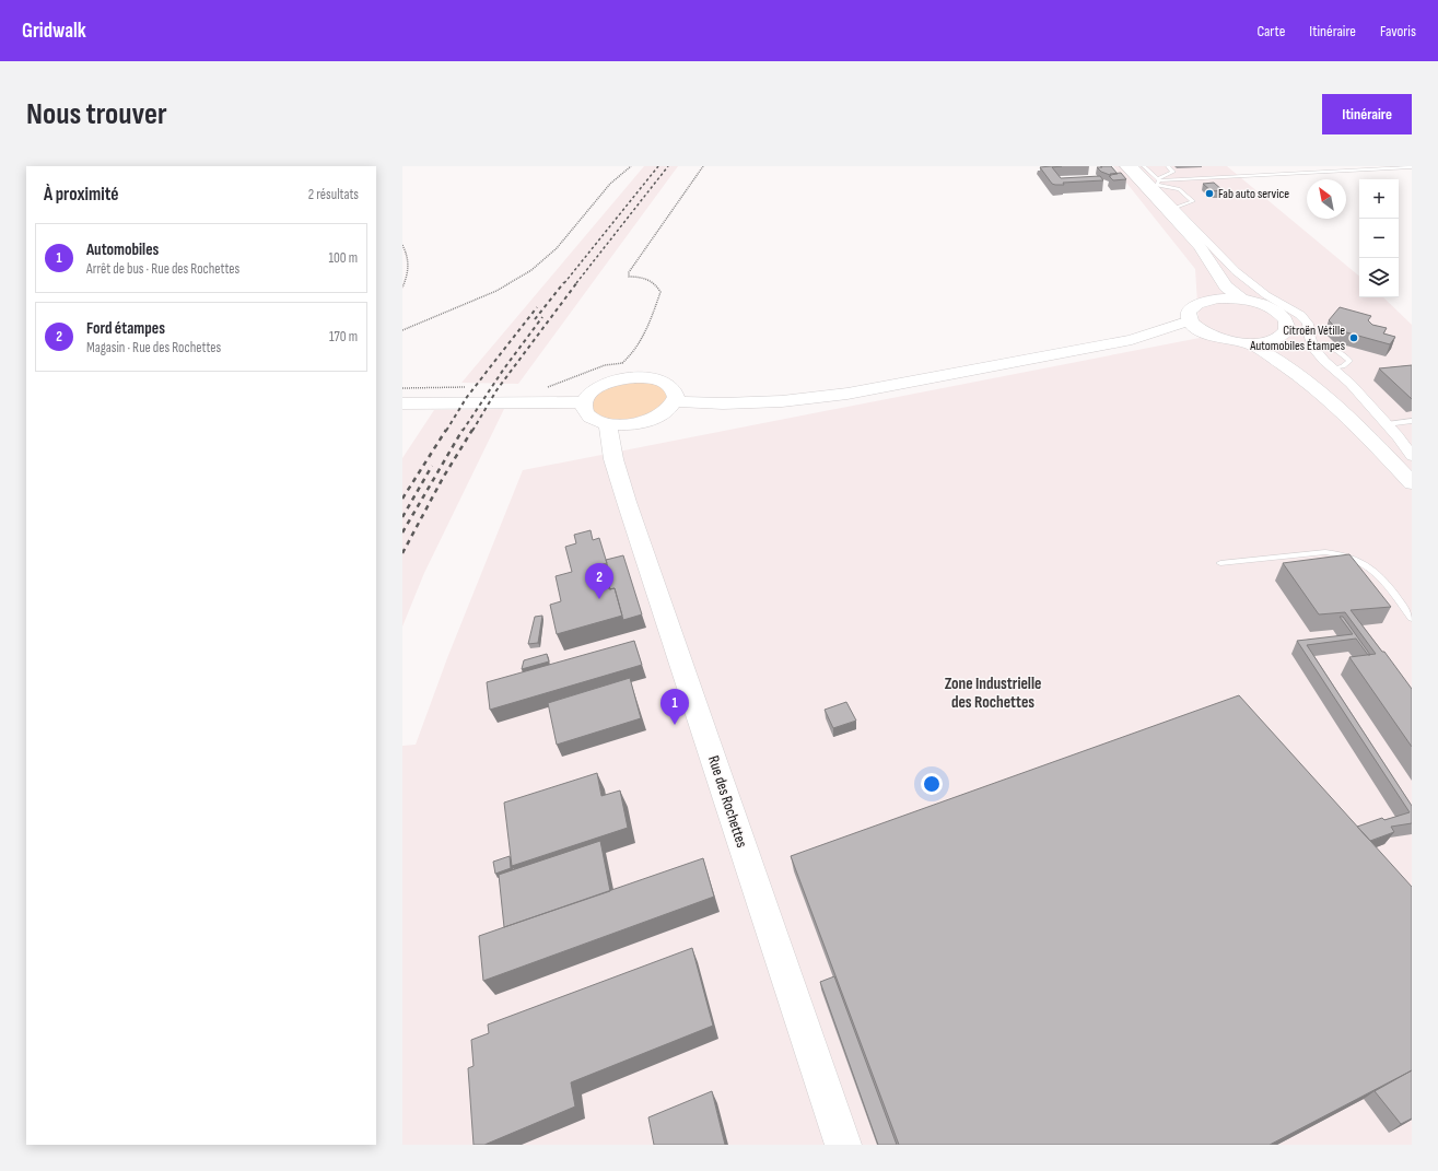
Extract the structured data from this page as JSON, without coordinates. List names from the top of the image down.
{
  "streets": {
    "main road": ["Rue des Rochettes"]
  },
  "districts": ["Zone Industrielle des Rochettes"],
  "places": ["Fab auto service", "Citroën Vétille Automobiles Étampes"],
  "north": "top left",
  "page": {
    "header": "Gridwalk",
    "nav": ["Carte", "Itinéraire", "Favoris"],
    "buttons": "Itinéraire",
    "title": "Nous trouver",
    "heading": ["À proximité", "2 résultats"],
    "map_buttons": ["+", "−"],
    "list": [
      {
        "mark": "1",
        "name": "Automobiles",
        "note": "Arrêt de bus · Rue des Rochettes",
        "value": "100 m"
      },
      {
        "mark": "2",
        "name": "Ford étampes",
        "note": "Magasin · Rue des Rochettes",
        "value": "170 m"
      }
    ],
    "pins": ["2", "1"]
  }
}
